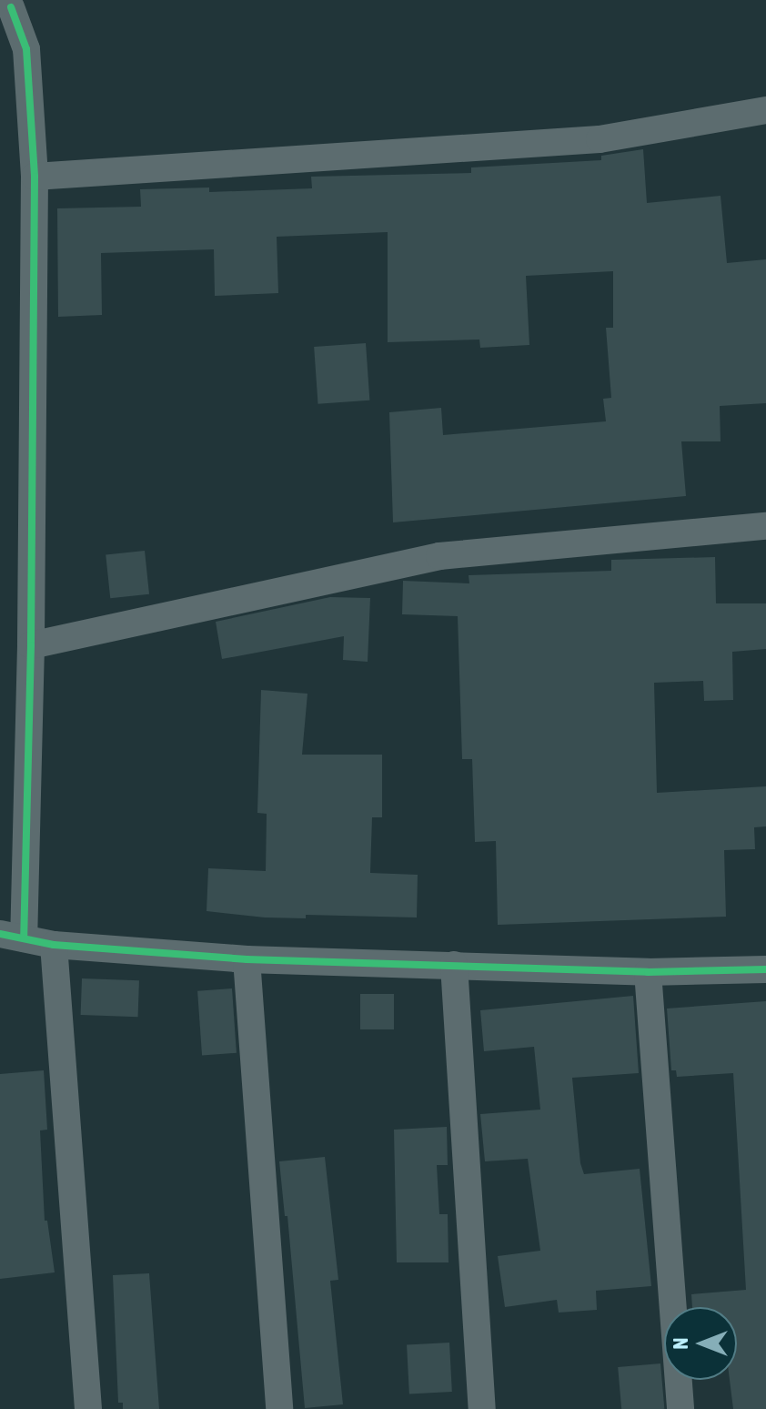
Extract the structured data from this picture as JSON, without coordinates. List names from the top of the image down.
{
  "north": "left"
}
